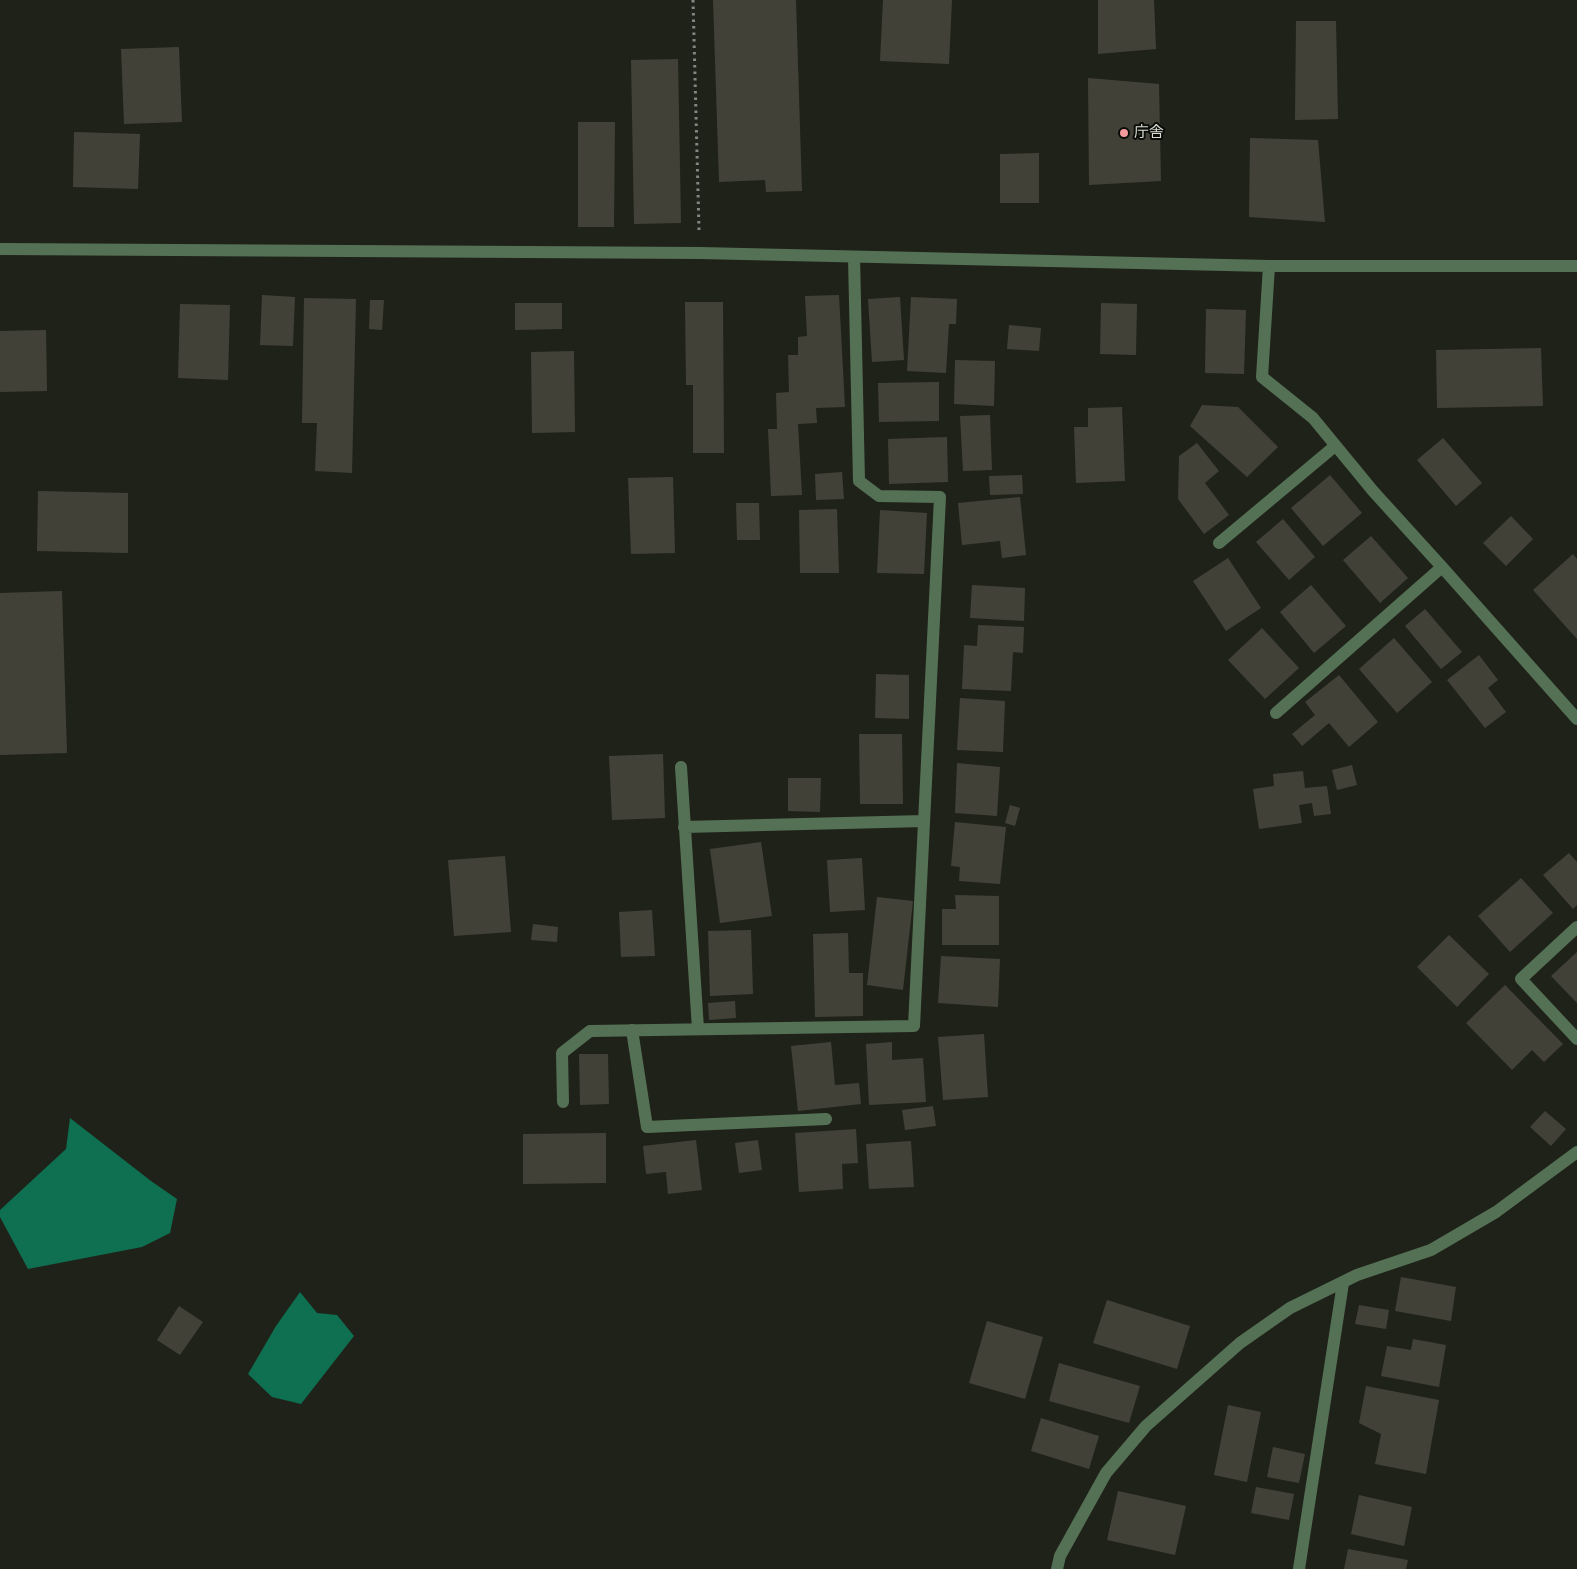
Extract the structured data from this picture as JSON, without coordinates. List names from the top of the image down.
{
  "places": ["庁舎"]
}
